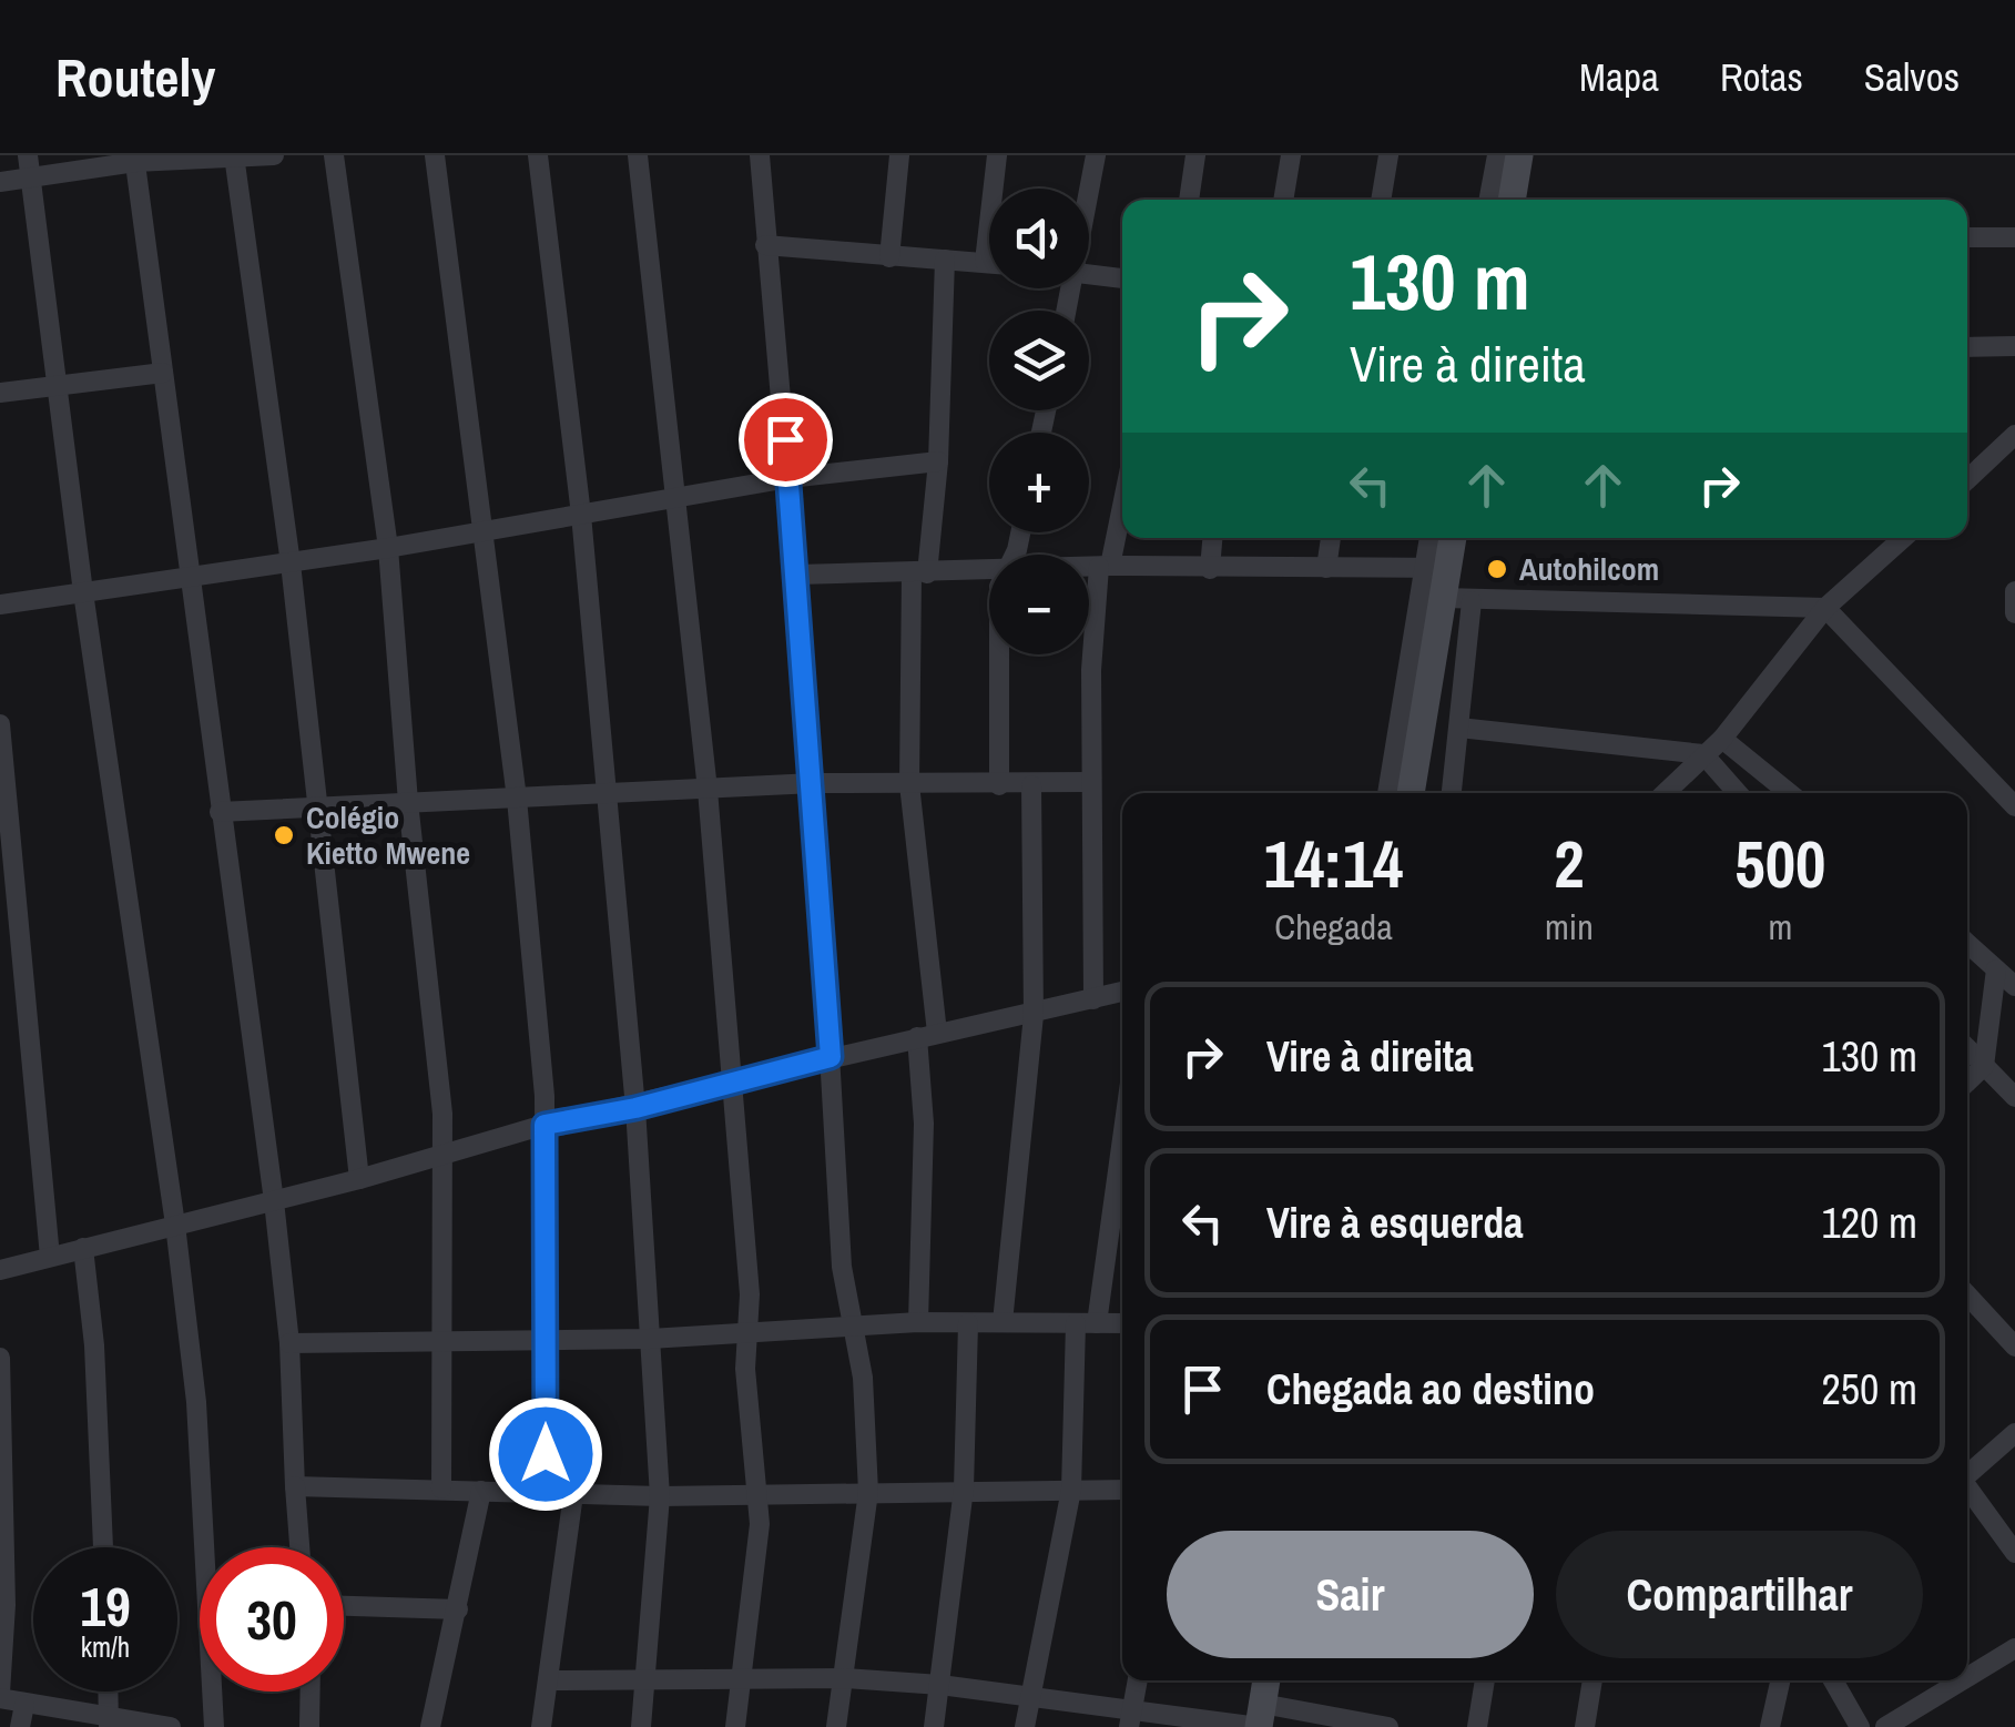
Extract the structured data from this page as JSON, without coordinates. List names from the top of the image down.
{
  "places": ["Autohilcom", "Colégio Kietto Mwene"],
  "page": {
    "header": "Routely",
    "nav": ["Mapa", "Rotas", "Salvos"],
    "map_buttons": ["+", "−"],
    "turn": ["130 m", "Vire à direita"],
    "eta": [
      "14:14",
      "Chegada",
      "2",
      "min",
      "500",
      "m"
    ],
    "list": [
      {
        "name": "Vire à direita",
        "value": "130 m"
      },
      {
        "name": "Vire à esquerda",
        "value": "120 m"
      },
      {
        "name": "Chegada ao destino",
        "value": "250 m"
      }
    ],
    "buttons": ["Sair", "Compartilhar"],
    "speed": "19 km/h",
    "limit": "30"
  }
}
